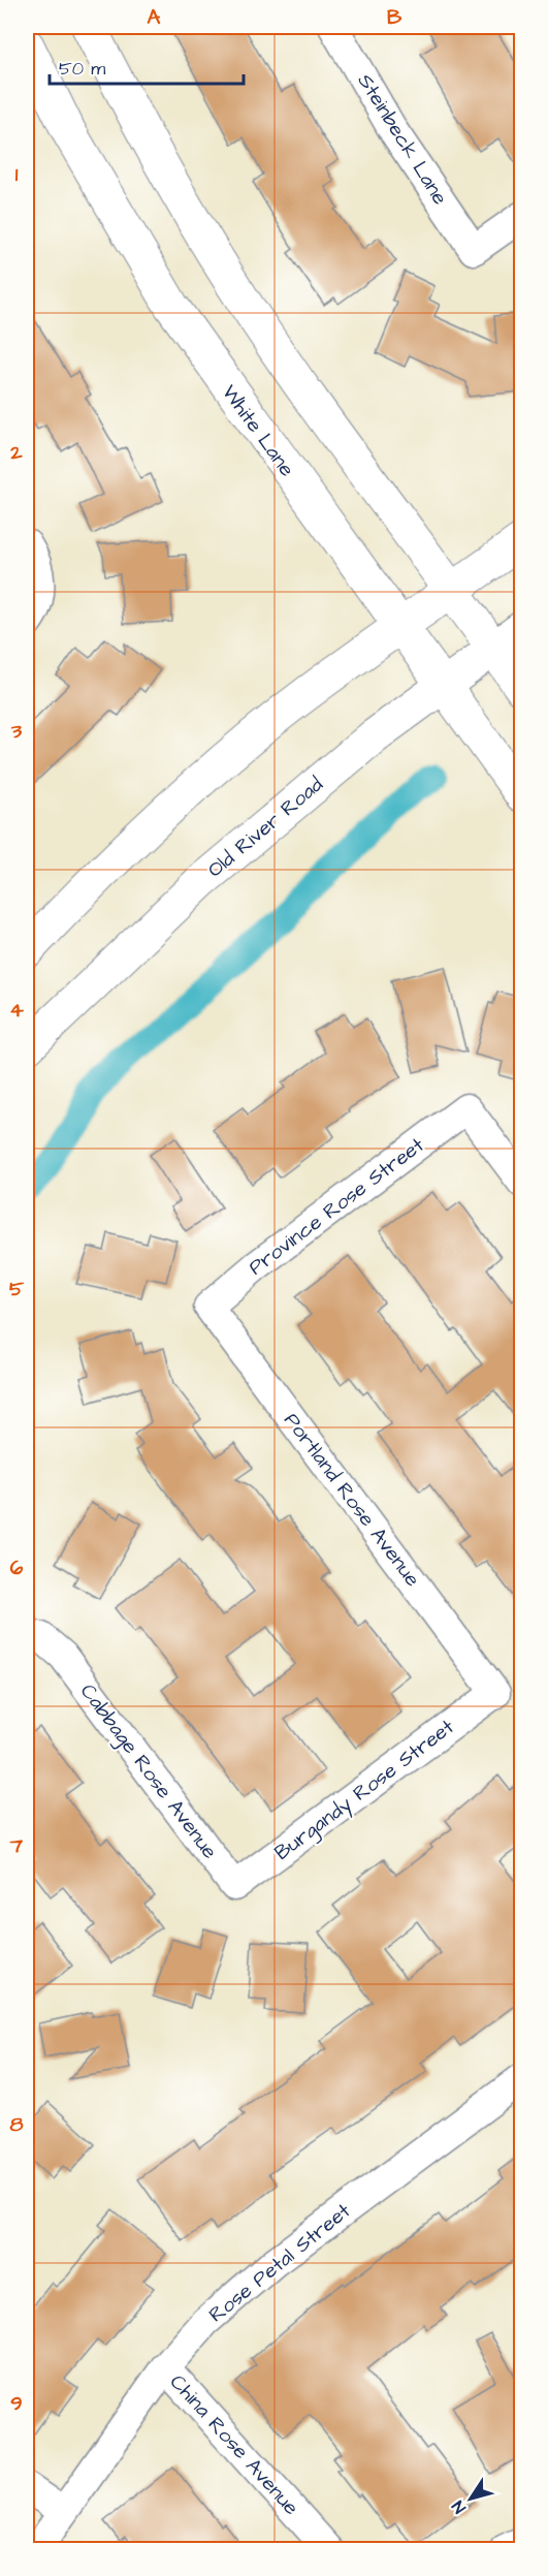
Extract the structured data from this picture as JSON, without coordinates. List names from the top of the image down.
{
  "streets": {
    "main road": ["White Lane", "Old River Road"],
    "street": [
      "Steinbeck Lane",
      "Province Rose Street",
      "Portland Rose Avenue",
      "Cabbage Rose Avenue",
      "Burgandy Rose Street",
      "Rose Petal Street",
      "China Rose Avenue"
    ]
  },
  "crossings": [
    ["White Lane", "Old River Road"],
    ["Province Rose Street", "Portland Rose Avenue"],
    ["Portland Rose Avenue", "Burgandy Rose Street"],
    ["Cabbage Rose Avenue", "Burgandy Rose Street"],
    ["Rose Petal Street", "China Rose Avenue"]
  ],
  "scale_bar": "50 m",
  "north": "bottom left",
  "grid": {
    "columns": ["A", "B"],
    "rows": [
      "1",
      "2",
      "3",
      "4",
      "5",
      "6",
      "7",
      "8",
      "9"
    ]
  }
}
